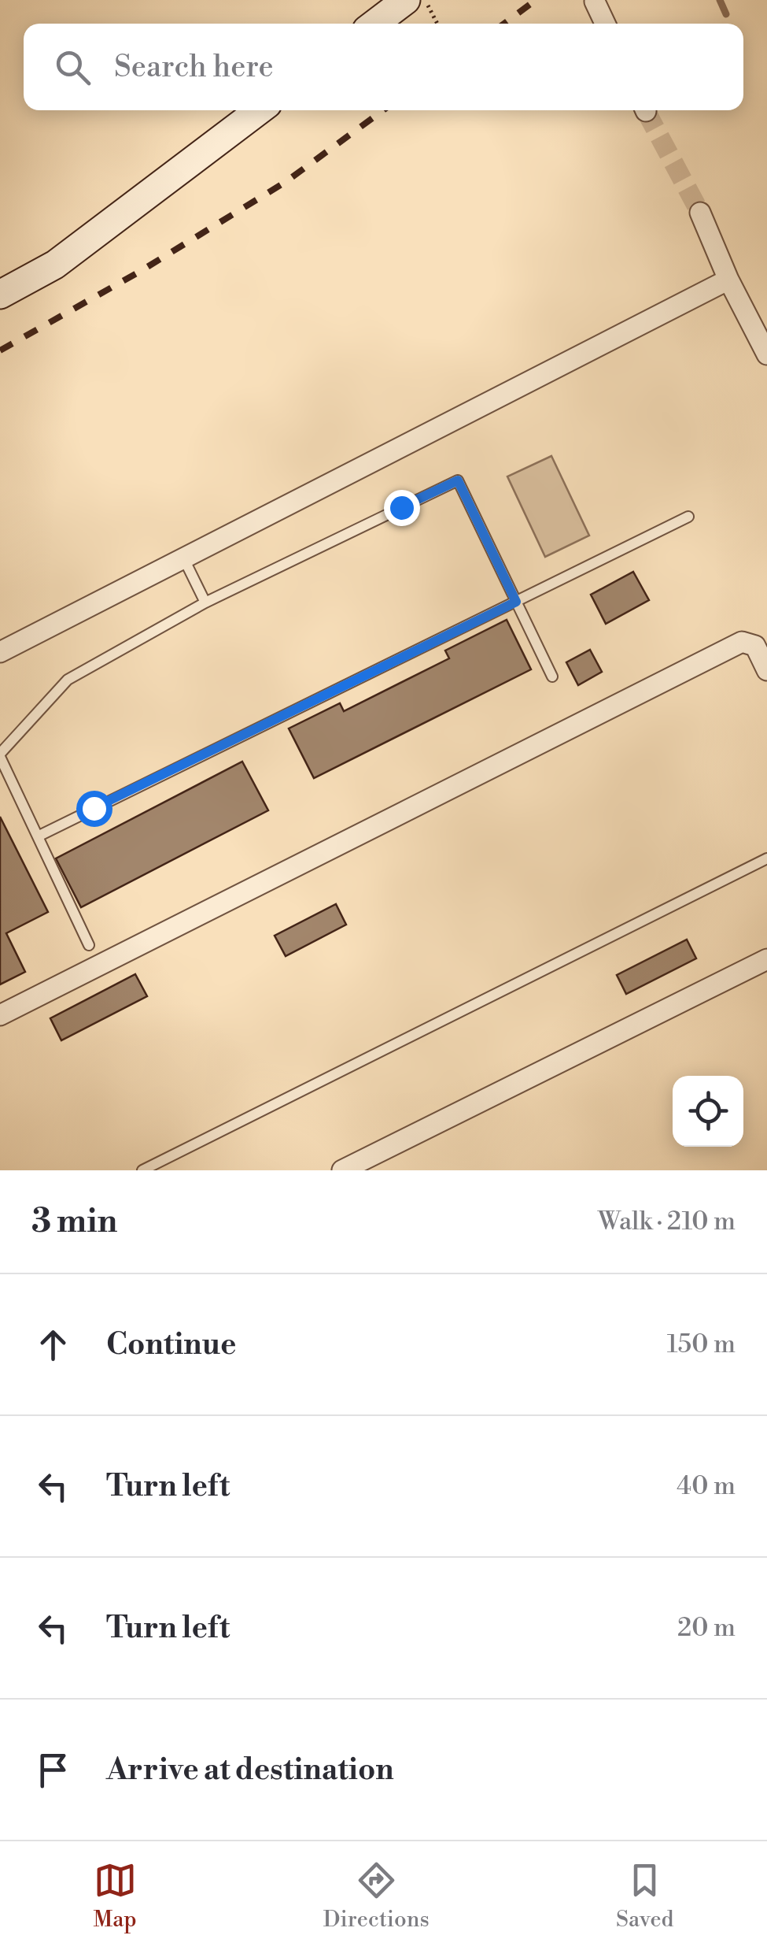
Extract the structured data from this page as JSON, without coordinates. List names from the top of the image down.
{
  "page": {
    "search": "Search here",
    "heading": ["3 min", "Walk · 210 m"],
    "list": [
      ["Continue", "150 m"],
      ["Turn left", "40 m"],
      ["Turn left", "20 m"],
      "Arrive at destination"
    ],
    "nav": ["Map", "Directions", "Saved"]
  }
}
